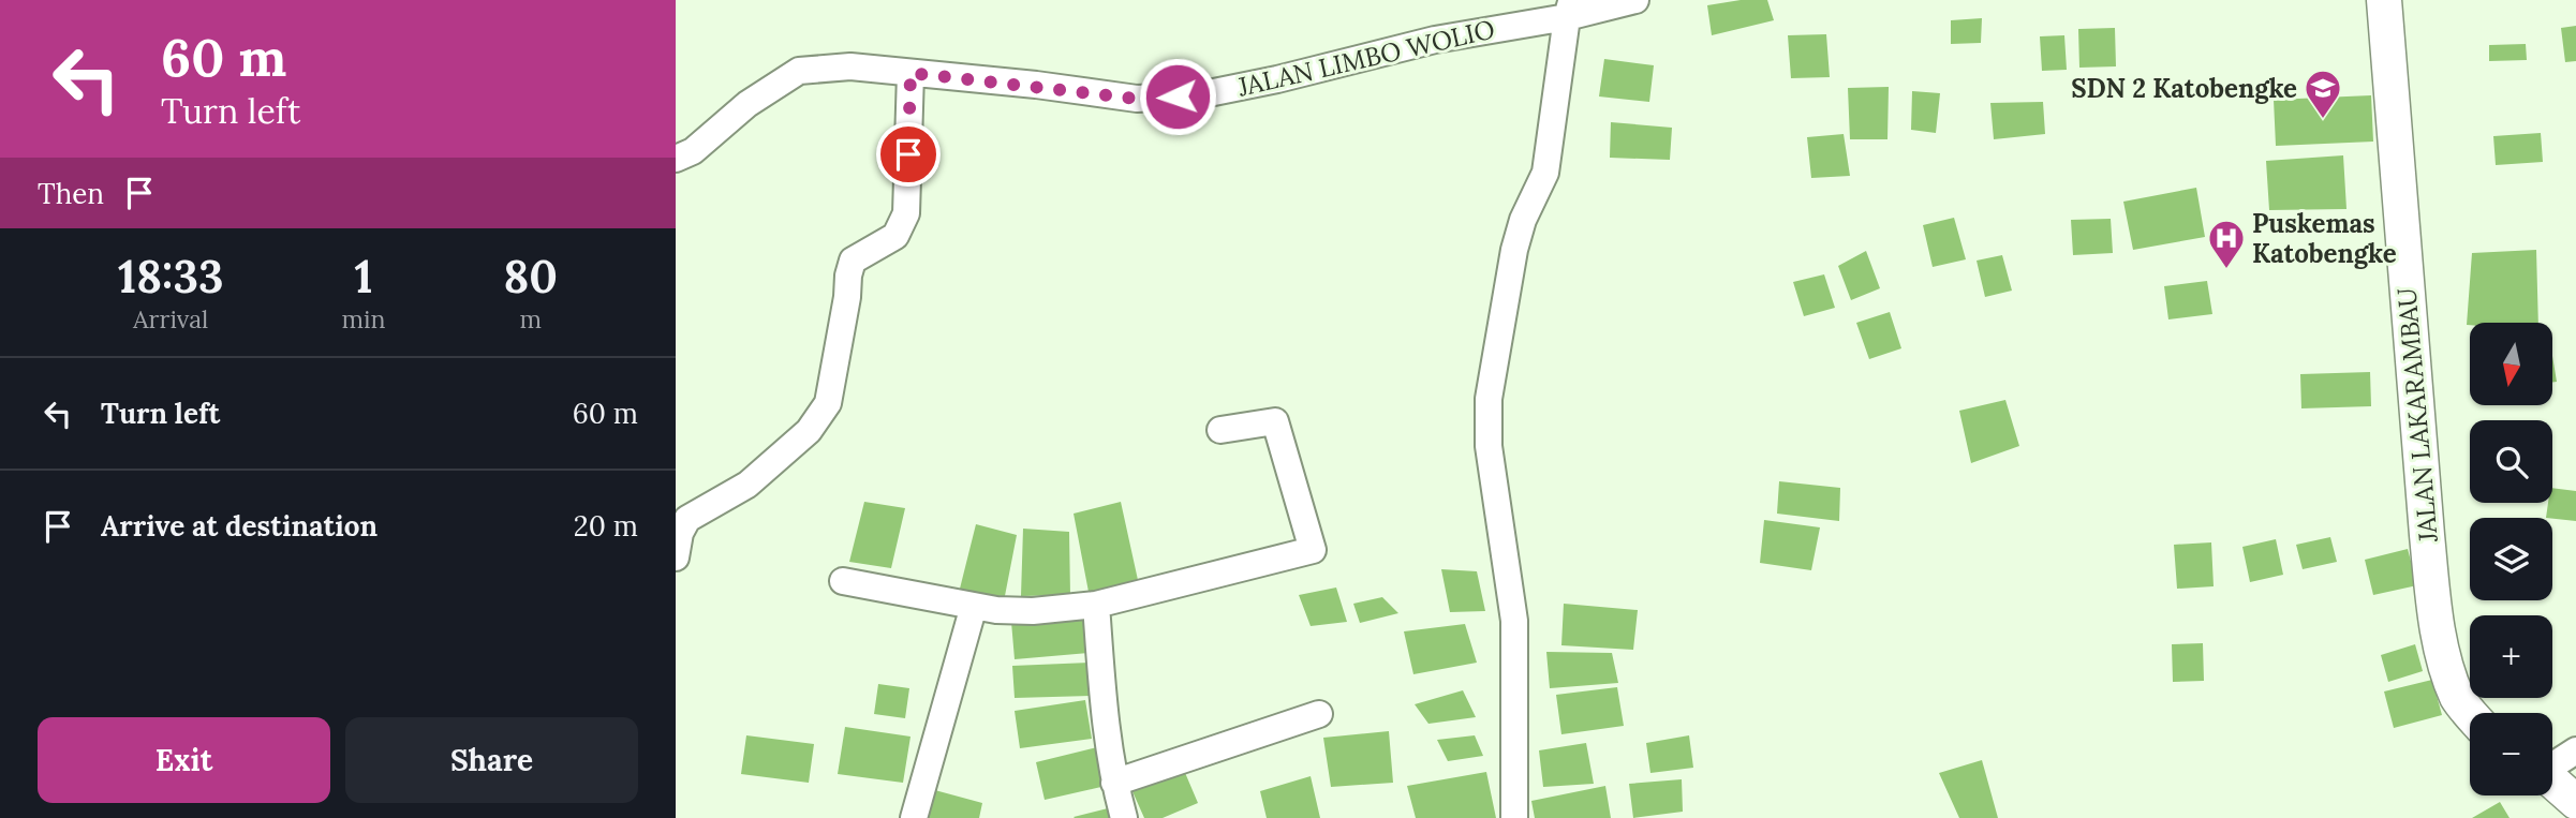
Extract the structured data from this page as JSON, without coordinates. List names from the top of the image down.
{
  "streets": {
    "street": ["JALAN LIMBO WOLIO", "JALAN LAKARAMBAU"]
  },
  "places": {
    "school or university": ["SDN 2 Katobengke"],
    "hospital": ["Puskemas Katobengke"]
  },
  "north": "bottom",
  "page": {
    "turn": ["60 m", "Turn left"],
    "then": "Then",
    "eta": [
      "18:33",
      "Arrival",
      "1",
      "min",
      "80",
      "m"
    ],
    "map_buttons": ["+", "−"],
    "list": [
      {
        "name": "Turn left",
        "value": "60 m"
      },
      {
        "name": "Arrive at destination",
        "value": "20 m"
      }
    ],
    "buttons": ["Exit", "Share"]
  }
}
